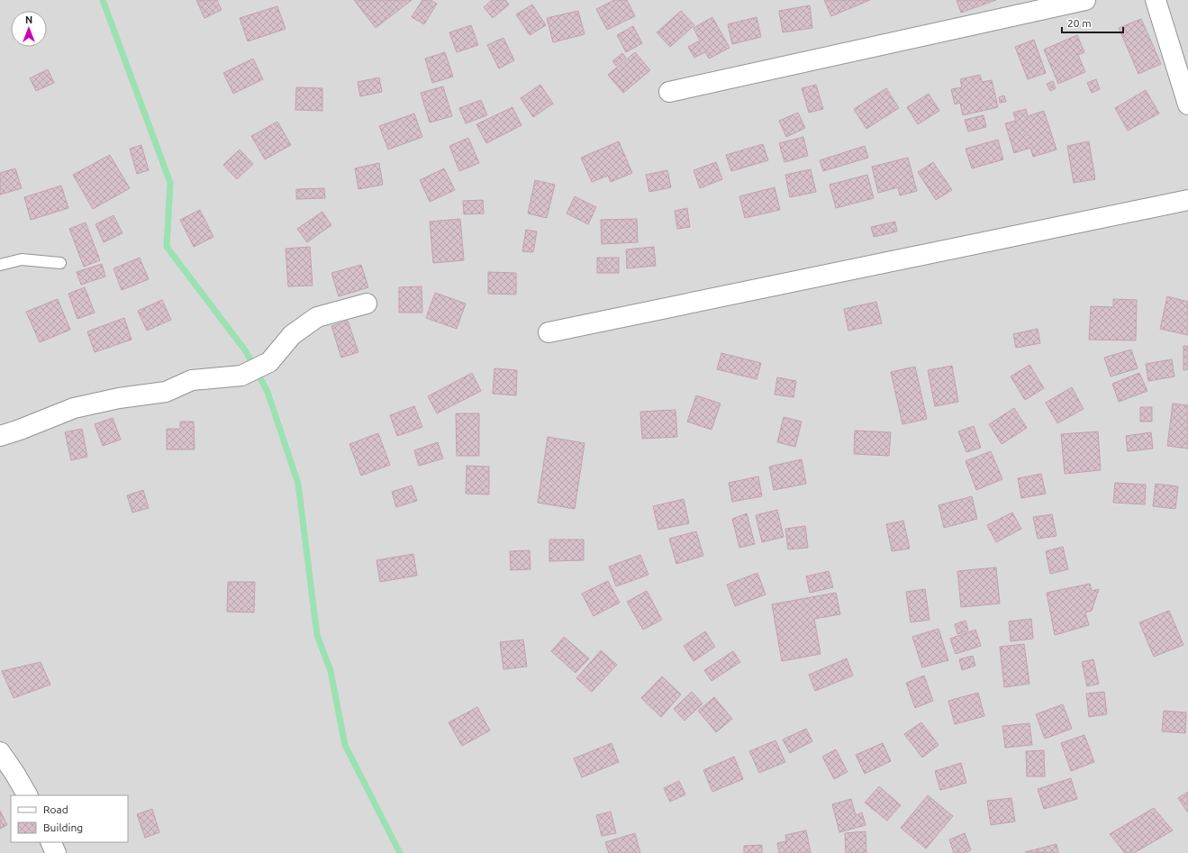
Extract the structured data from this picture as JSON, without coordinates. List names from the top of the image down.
{
  "legend": ["Road", "Building"],
  "scale_bar": "20 m",
  "north": "top"
}
